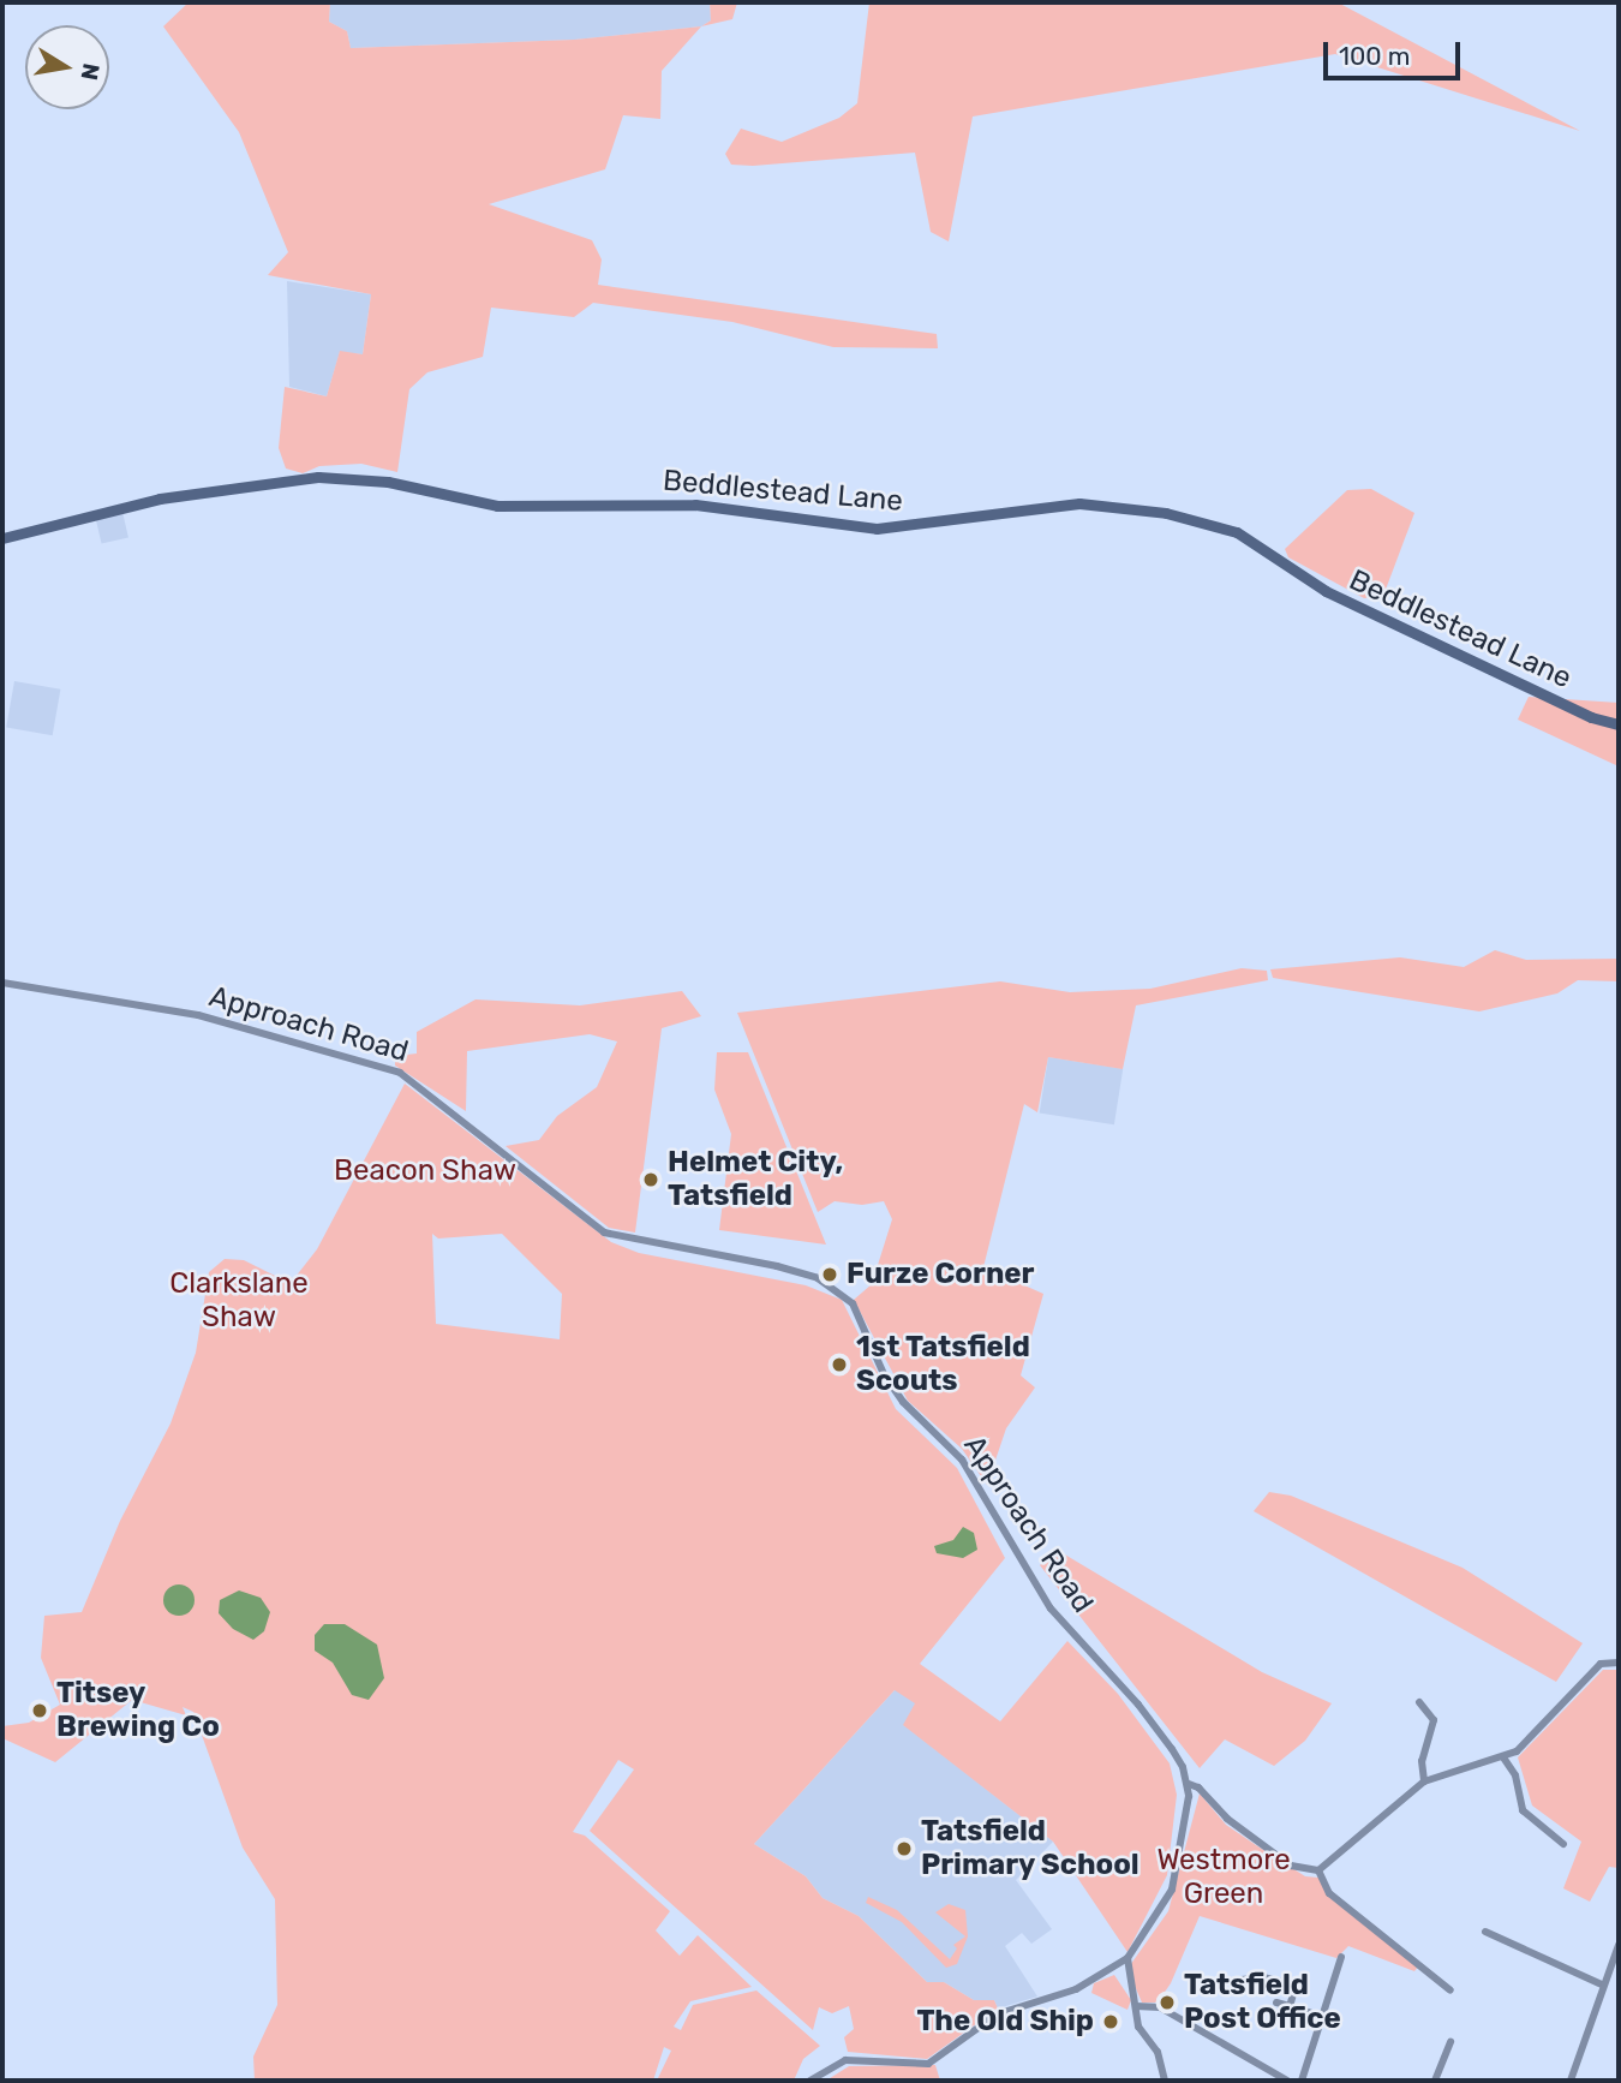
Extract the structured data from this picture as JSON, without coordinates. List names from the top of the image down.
{
  "streets": {
    "street": ["Beddlestead Lane", "Approach Road"]
  },
  "parks": ["Beacon Shaw", "Clarkslane Shaw", "Westmore Green"],
  "places": [
    "Helmet City, Tatsfield",
    "Furze Corner",
    "1st Tatsfield Scouts",
    "Titsey Brewing Co",
    "Tatsfield Primary School",
    "Tatsfield Post Office",
    "The Old Ship"
  ],
  "scale_bar": "100 m",
  "north": "right"
}
